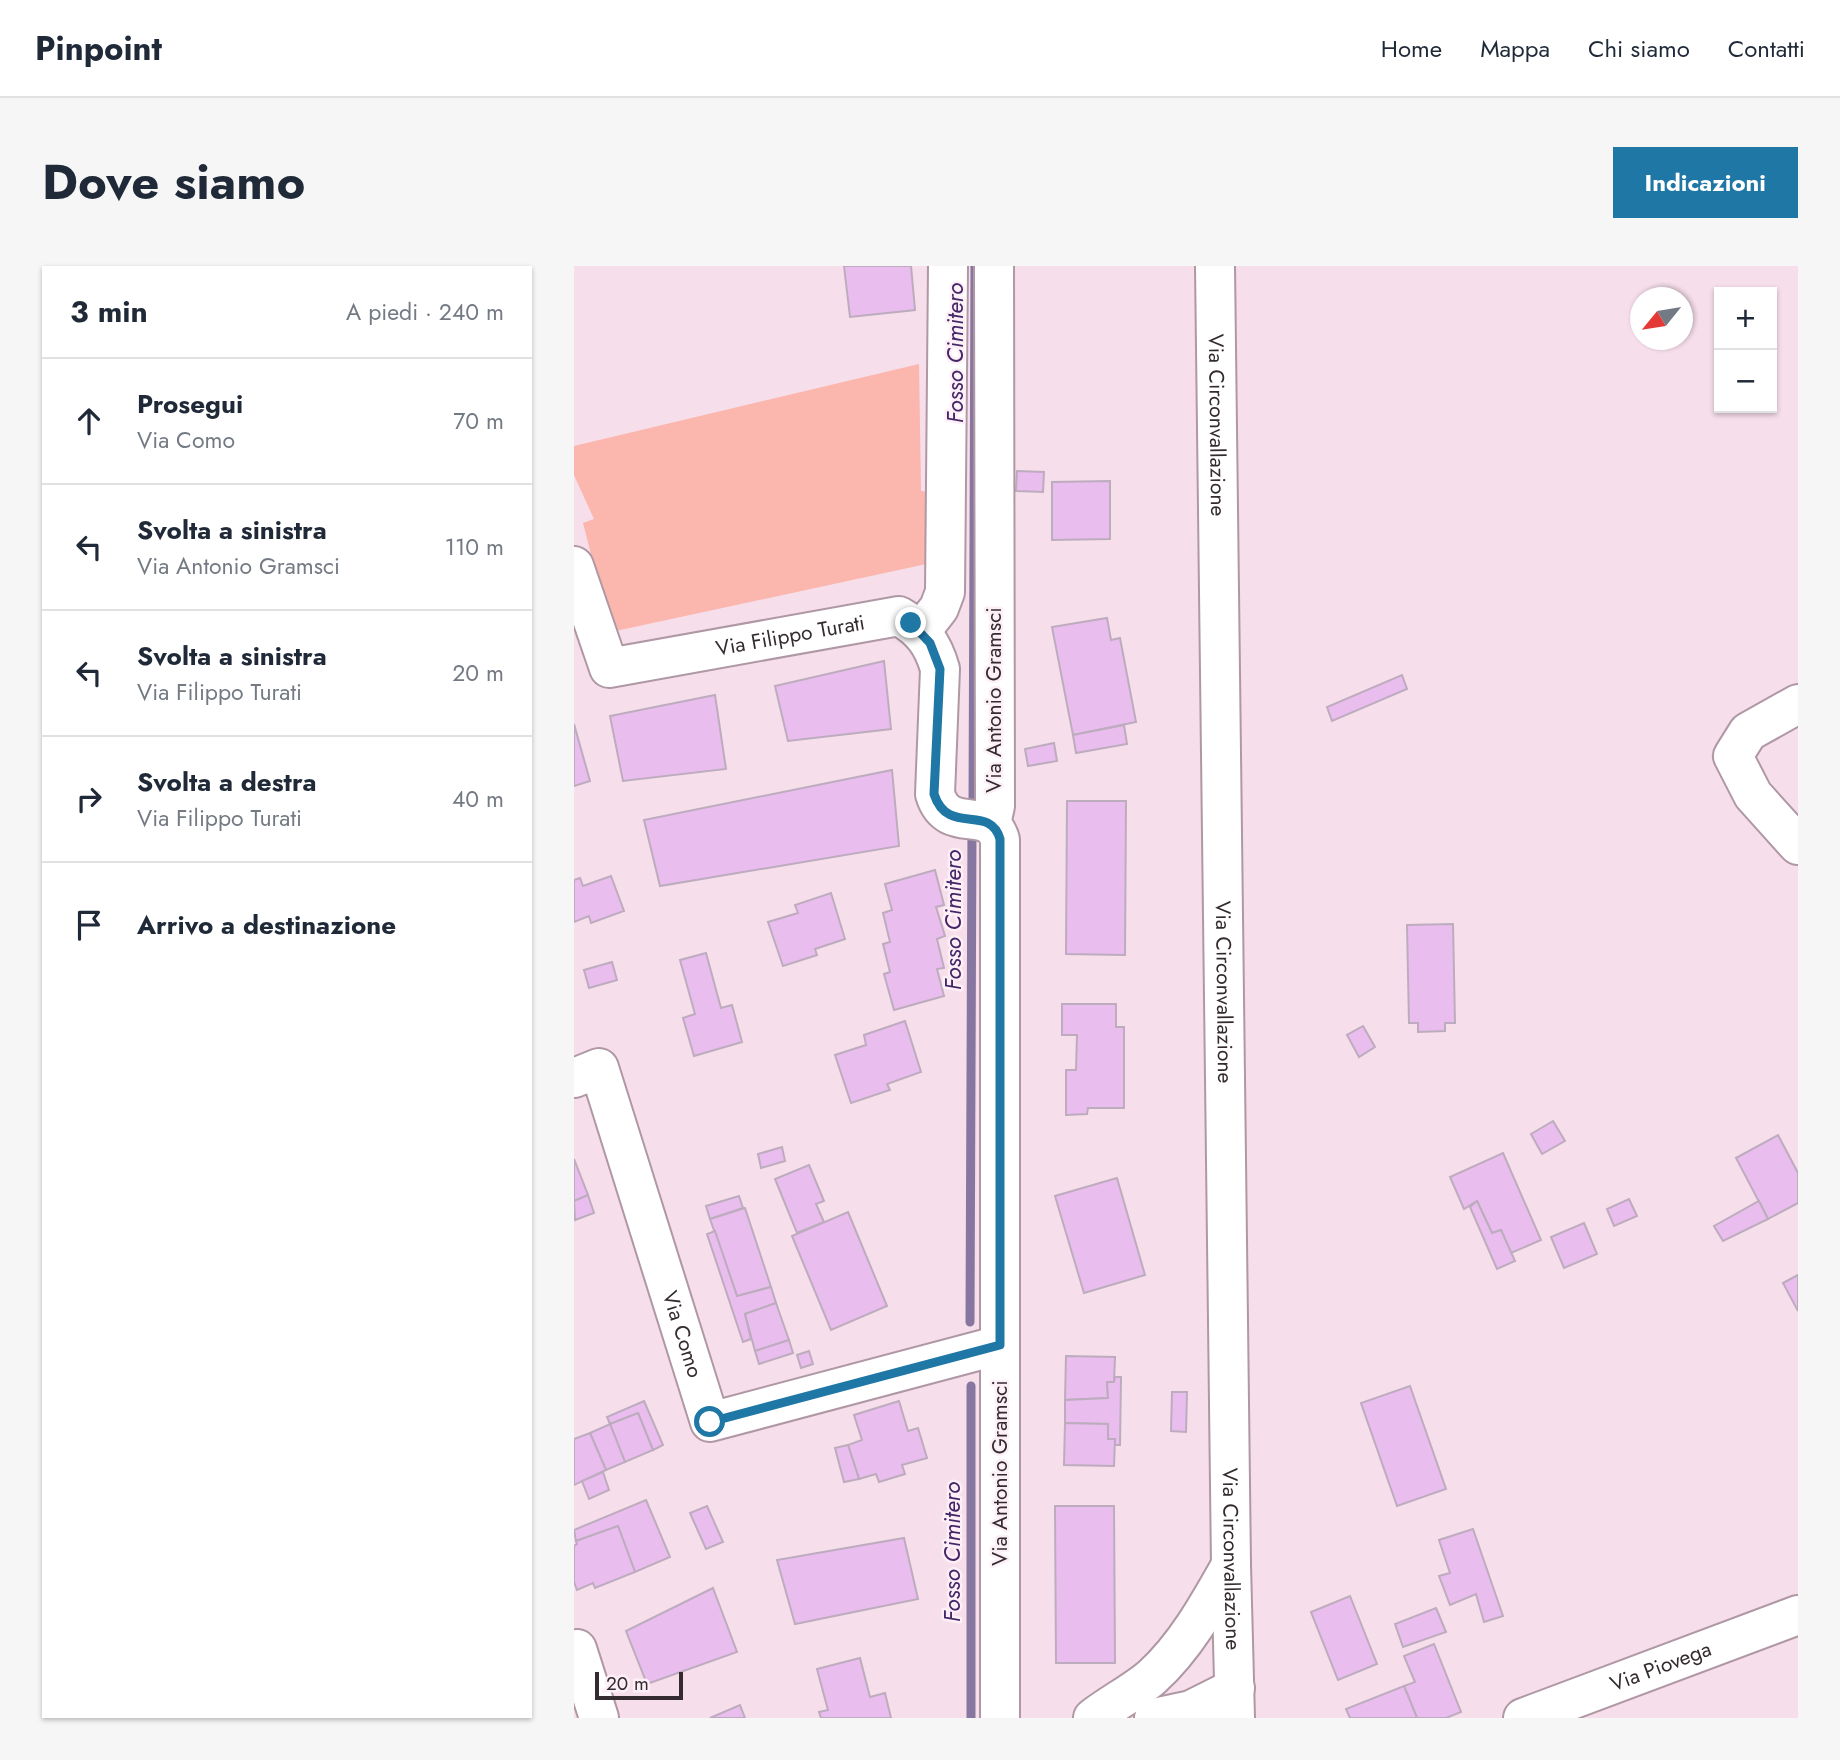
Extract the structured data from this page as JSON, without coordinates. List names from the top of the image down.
{
  "streets": {
    "street": [
      "Via Circonvallazione",
      "Via Filippo Turati",
      "Via Antonio Gramsci",
      "Via Como",
      "Via Piovega"
    ]
  },
  "crossings": [
    ["Via Antonio Gramsci", "Via Como"]
  ],
  "water": ["Fosso Cimitero"],
  "scale_bar": "20 m",
  "north": "bottom left",
  "page": {
    "header": "Pinpoint",
    "nav": [
      "Home",
      "Mappa",
      "Chi siamo",
      "Contatti"
    ],
    "title": "Dove siamo",
    "buttons": "Indicazioni",
    "heading": ["3 min", "A piedi · 240 m"],
    "map_buttons": ["+", "−"],
    "list": [
      ["Prosegui", "Via Como", "70 m"],
      ["Svolta a sinistra", "Via Antonio Gramsci", "110 m"],
      ["Svolta a sinistra", "Via Filippo Turati", "20 m"],
      ["Svolta a destra", "Via Filippo Turati", "40 m"],
      "Arrivo a destinazione"
    ],
    "scale": "20 m"
  }
}
